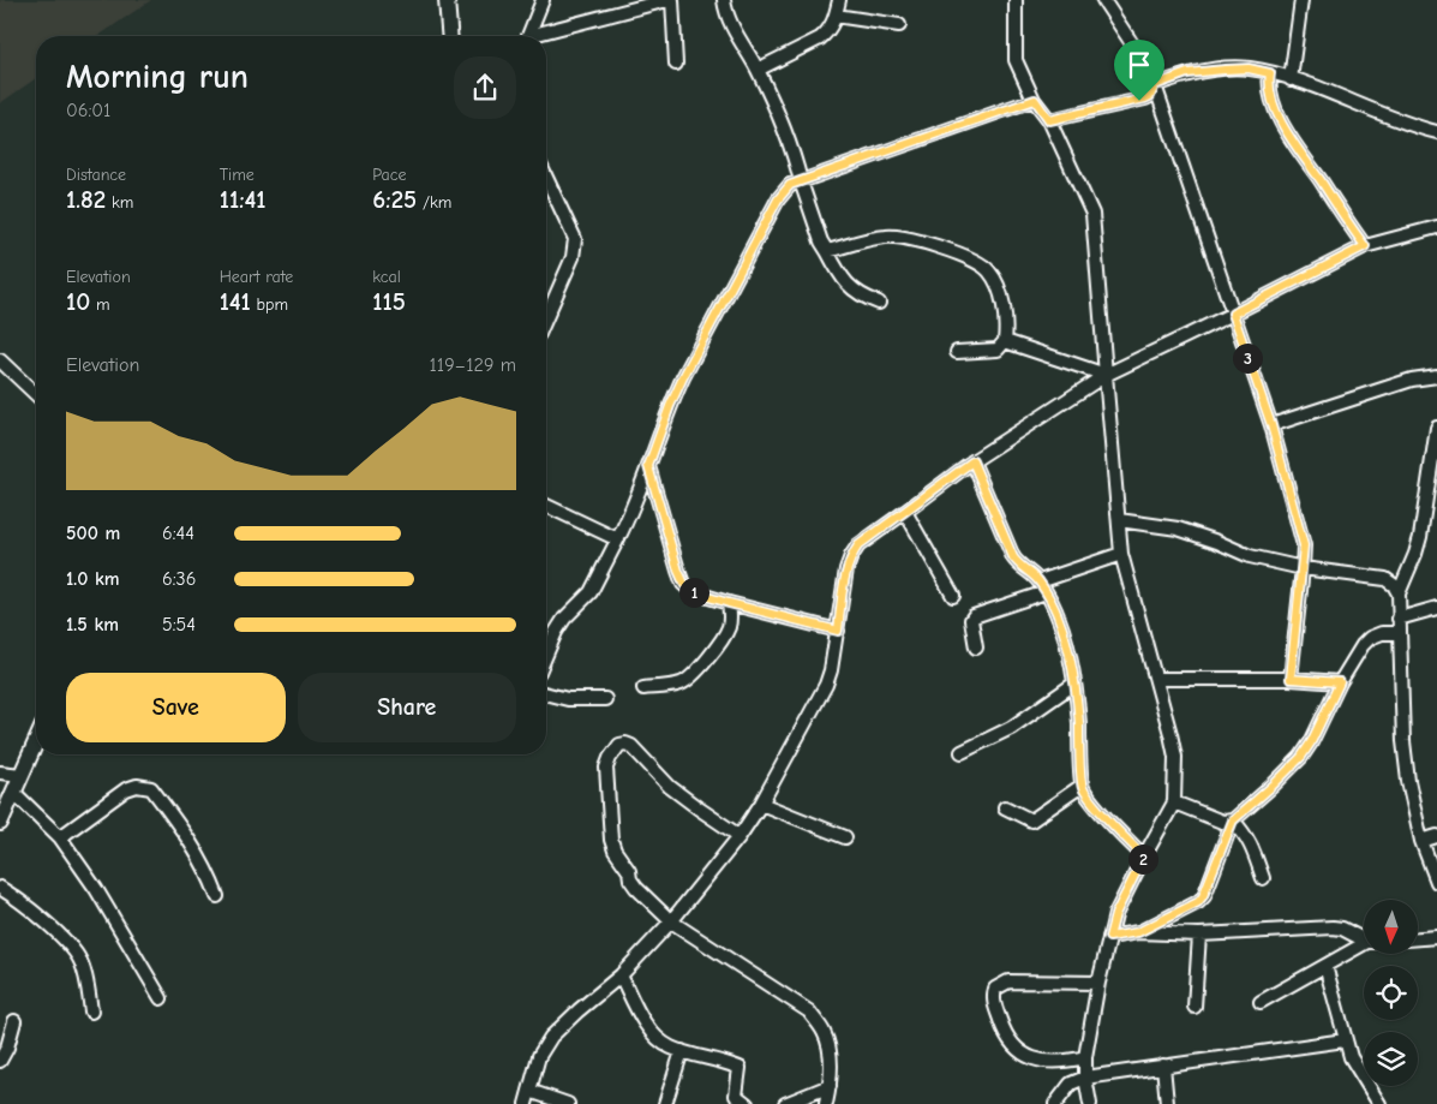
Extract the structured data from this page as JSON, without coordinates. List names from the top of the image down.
{
  "north": "bottom",
  "page": {
    "heading": ["Morning run", "06:01"],
    "stats": [
      ["Distance", "1.82 km"],
      ["Time", "11:41"],
      ["Pace", "6:25 /km"],
      ["Elevation", "10 m"],
      ["Heart rate", "141 bpm"],
      ["kcal", "115"]
    ],
    "chart": ["Elevation", "119–129 m"],
    "pins": ["3", "1", "2"],
    "list": [
      {
        "name": "500 m",
        "note": "6:44"
      },
      {
        "name": "1.0 km",
        "note": "6:36"
      },
      {
        "name": "1.5 km",
        "note": "5:54"
      }
    ],
    "buttons": ["Save", "Share"]
  }
}
